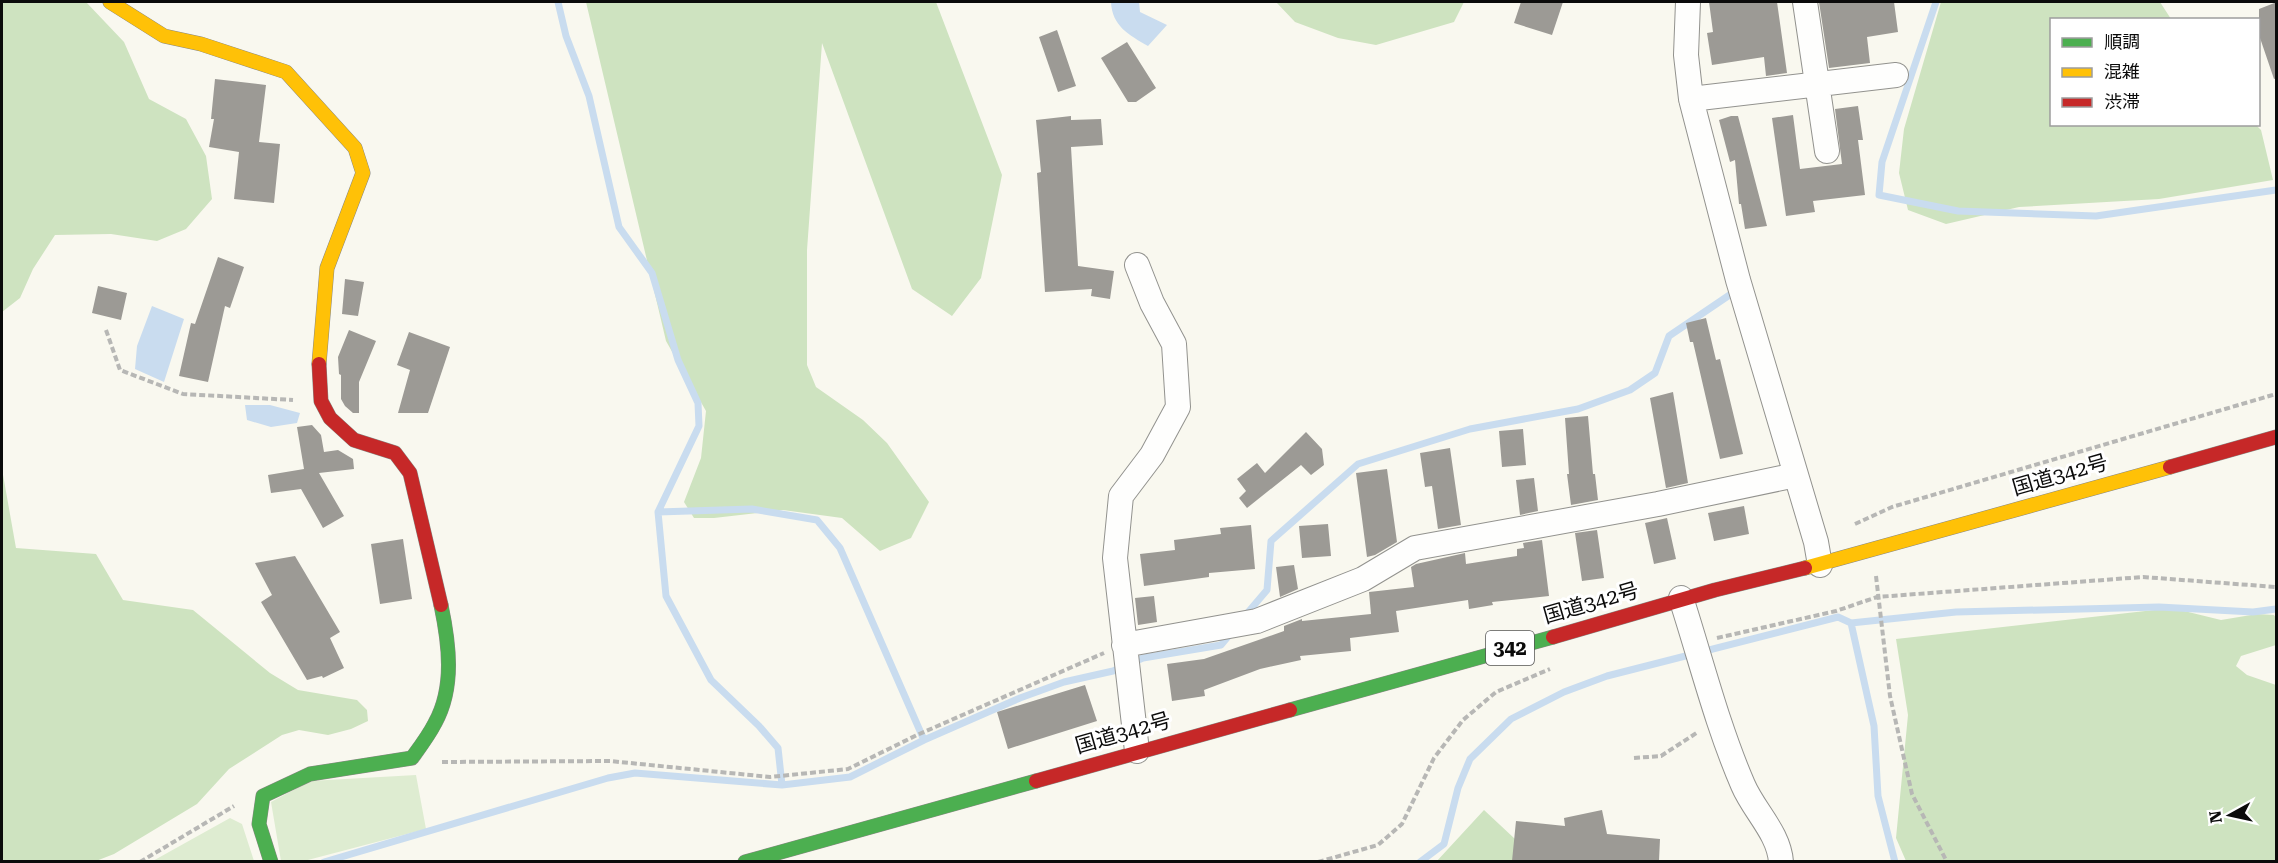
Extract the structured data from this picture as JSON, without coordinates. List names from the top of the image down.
{
  "streets": {
    "main road": ["国道342号", "342"]
  },
  "legend": ["順調", "混雑", "渋滞"],
  "north": "left"
}
